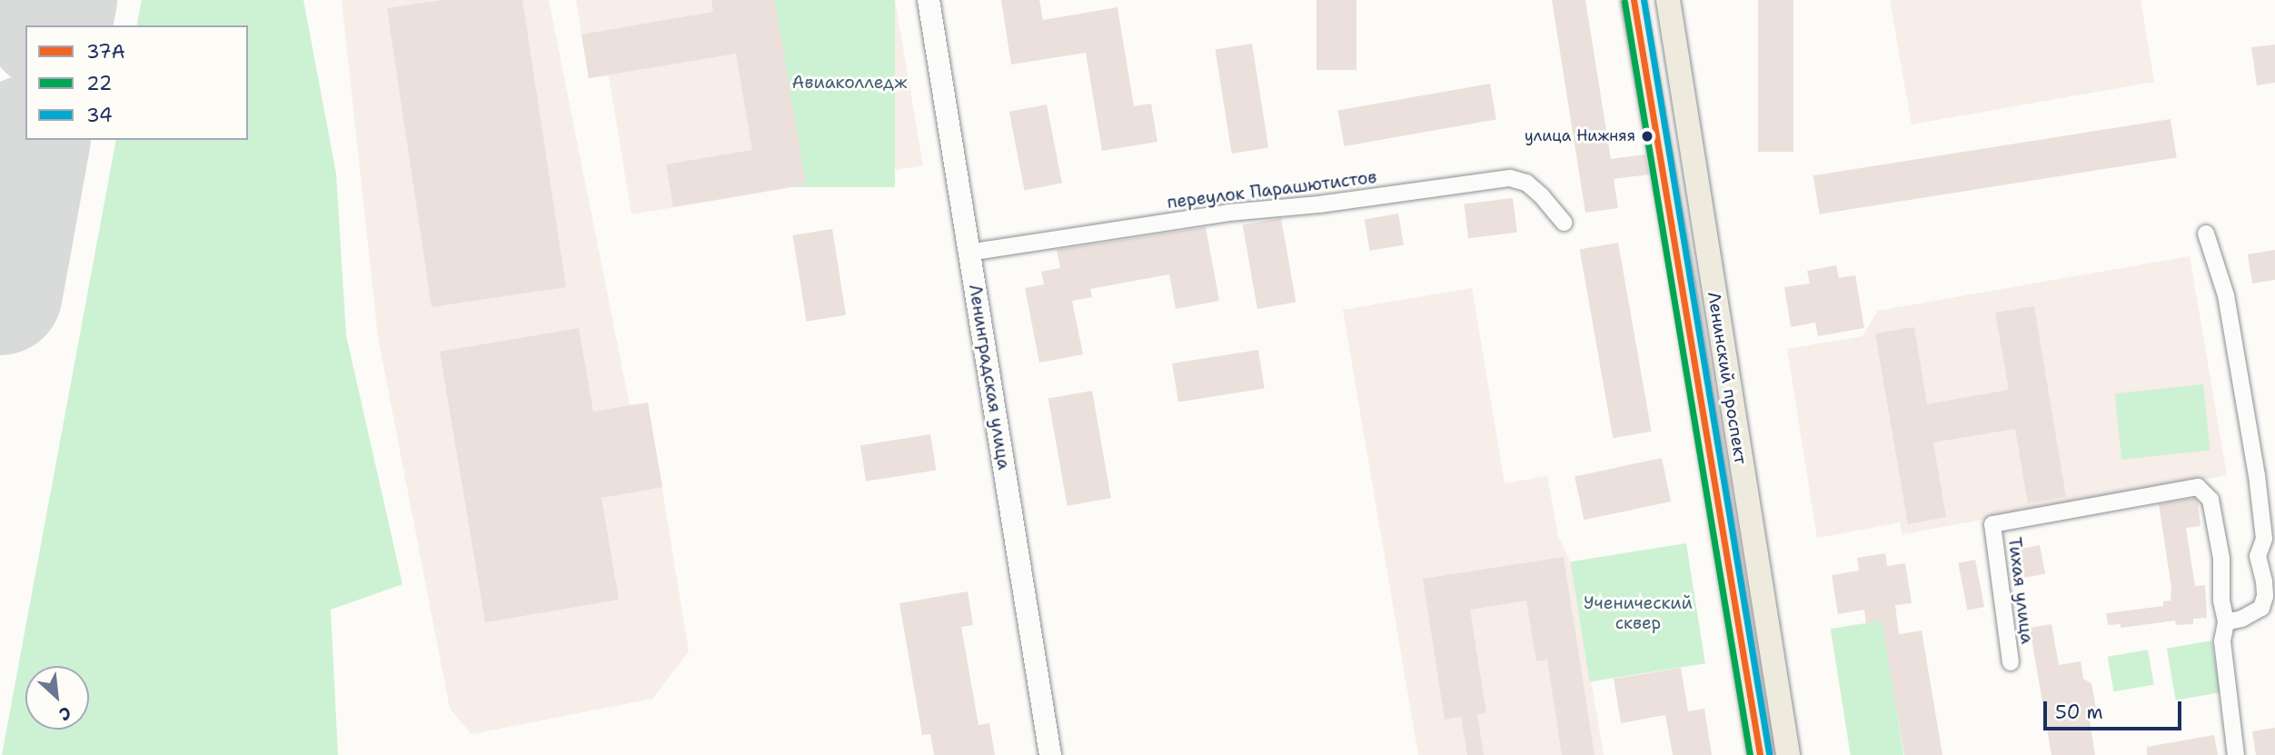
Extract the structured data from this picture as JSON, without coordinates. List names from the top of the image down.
{
  "streets": {
    "main road": ["Ленинградская улица", "Ленинский проспект"],
    "street": ["переулок Парашютистов", "Тихая улица"]
  },
  "crossings": [
    ["переулок Парашютистов", "Ленинградская улица"]
  ],
  "parks": ["Авиаколледж", "Ученический сквер"],
  "places": ["улица Нижняя"],
  "lines": ["transit line 37А", "transit line 34", "transit line 22"],
  "legend": ["37А", "22", "34"],
  "scale_bar": "50 m",
  "north": "bottom right"
}
